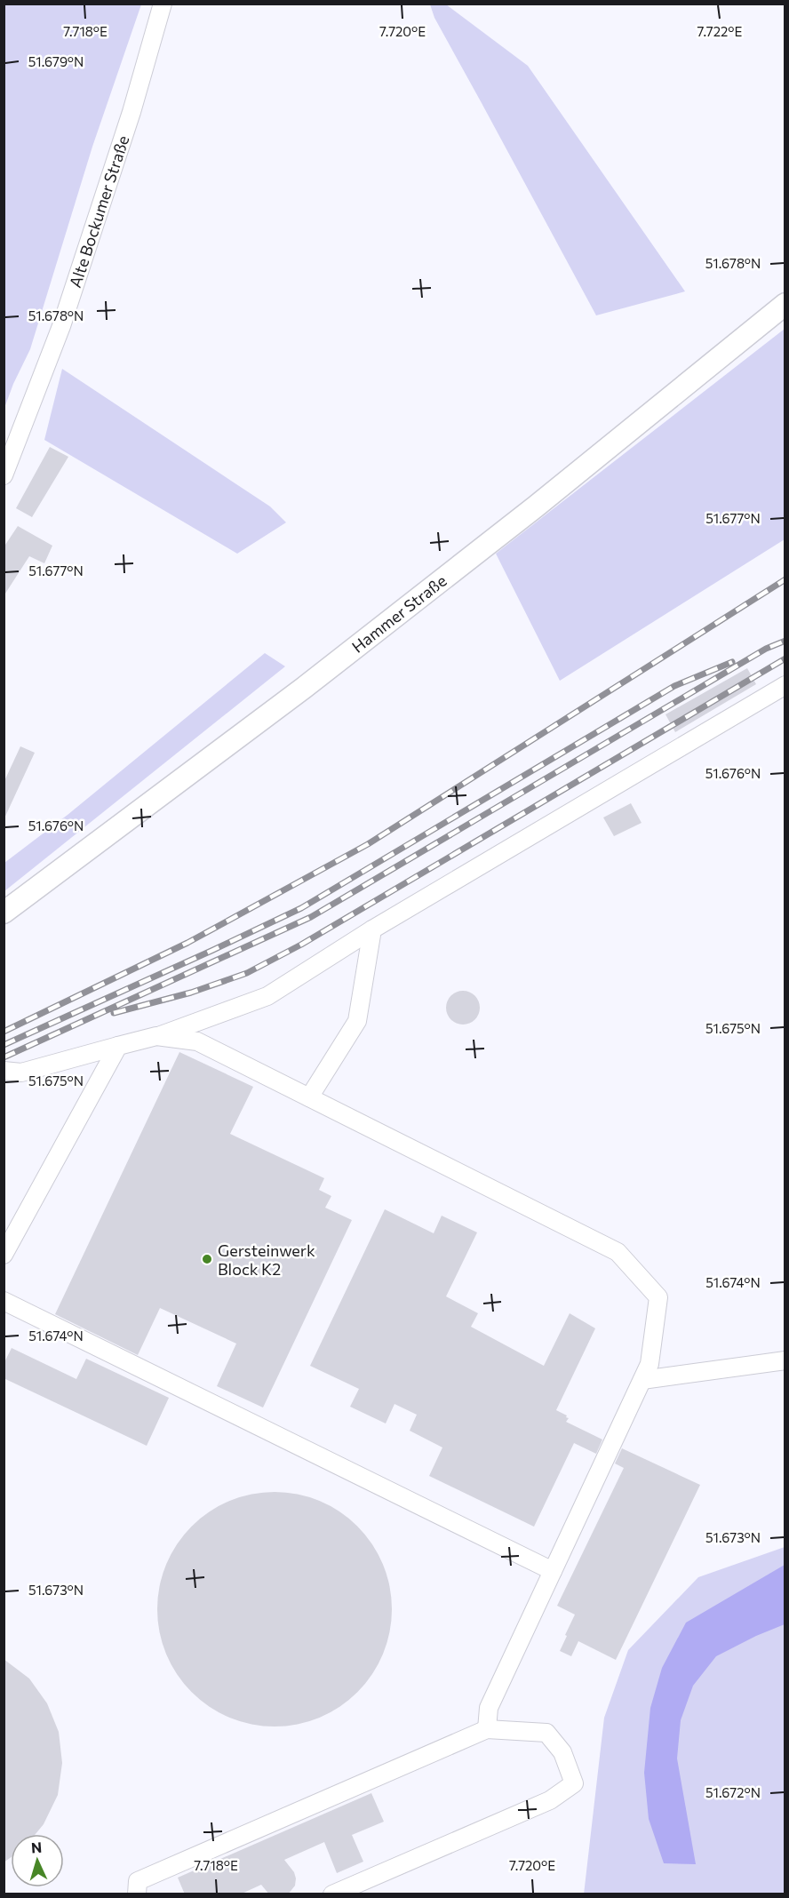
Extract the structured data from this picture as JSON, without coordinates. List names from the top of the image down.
{
  "streets": {
    "main road": ["Hammer Straße"],
    "street": ["Alte Bockumer Straße"]
  },
  "places": ["Gersteinwerk Block K2"],
  "north": "top",
  "coordinates": [
    "7.718°E",
    "7.720°E",
    "7.722°E",
    "51.679°N",
    "51.678°N",
    "51.677°N",
    "51.676°N",
    "51.675°N",
    "51.674°N",
    "51.673°N",
    "51.672°N"
  ]
}
